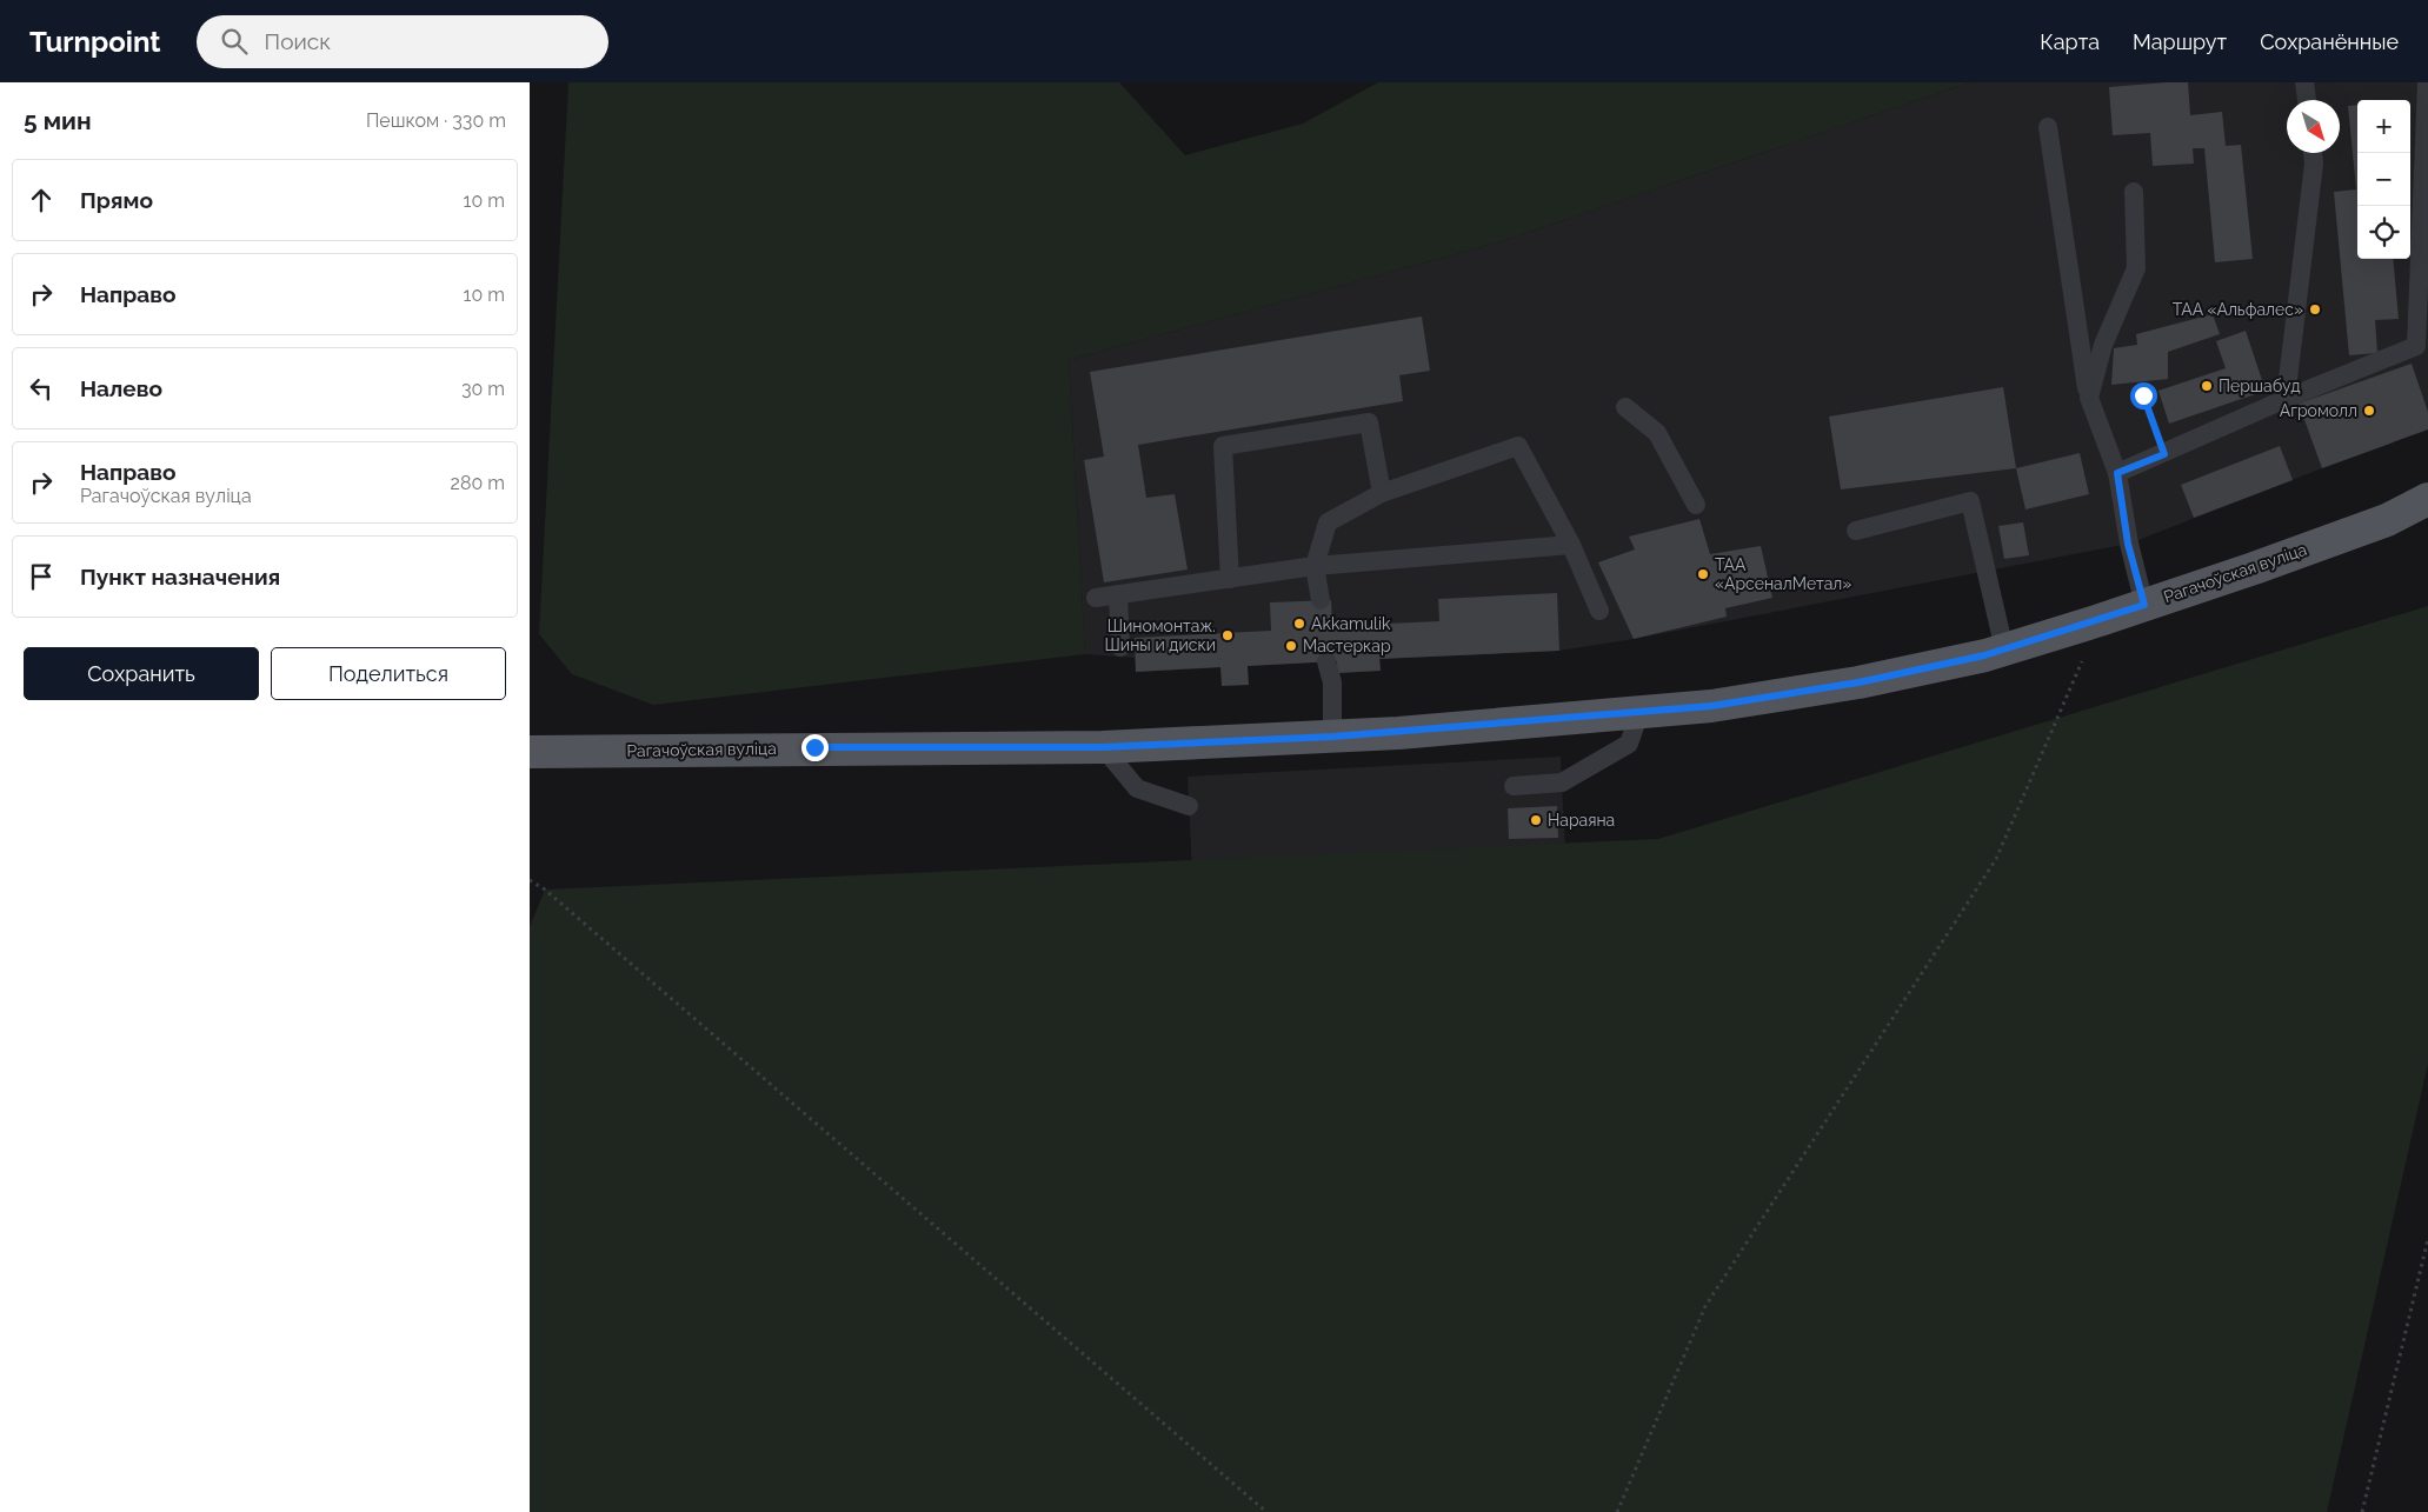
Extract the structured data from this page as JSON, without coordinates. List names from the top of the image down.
{
  "streets": {
    "main road": ["Рагачоўская вуліца"]
  },
  "places": [
    "ТАА «Альфалес»",
    "Першабуд",
    "Агромолл",
    "ТАА «АрсеналМетал»",
    "Akkamulik",
    "Шиномонтаж. Шины и диски",
    "Мастеркар",
    "Нараяна"
  ],
  "north": "bottom right",
  "page": {
    "header": "Turnpoint",
    "search": "Поиск",
    "nav": ["Карта", "Маршрут", "Сохранённые"],
    "heading": ["5 мин", "Пешком · 330 m"],
    "map_buttons": ["+", "−"],
    "list": [
      ["Прямо", "10 m"],
      ["Направо", "10 m"],
      ["Налево", "30 m"],
      ["Направо", "Рагачоўская вуліца", "280 m"],
      "Пункт назначения"
    ],
    "buttons": ["Сохранить", "Поделиться"]
  }
}
